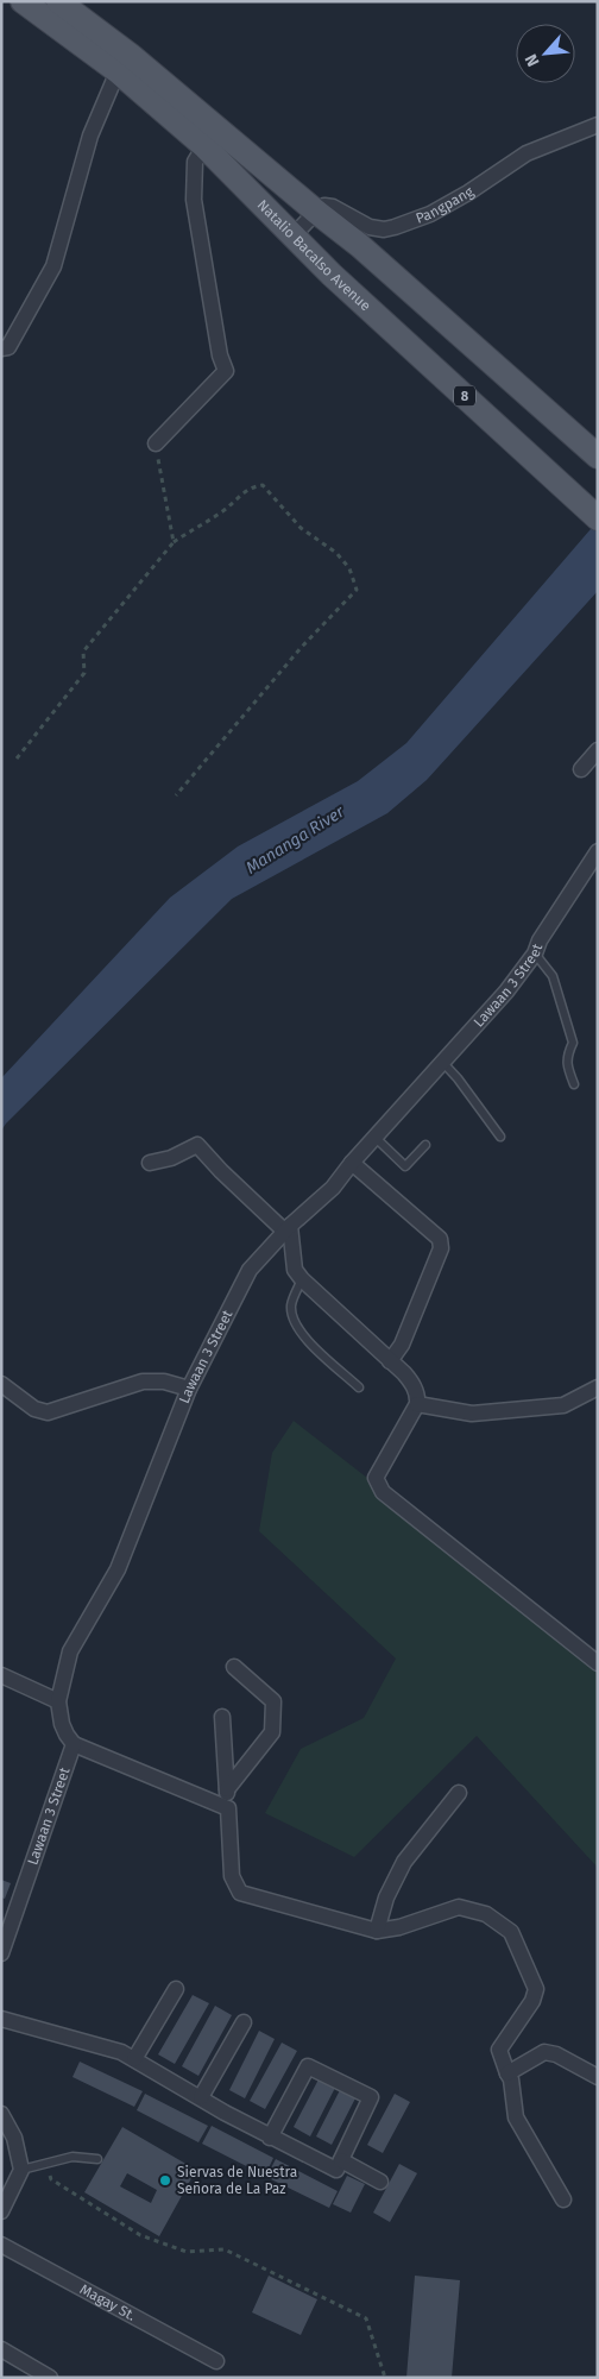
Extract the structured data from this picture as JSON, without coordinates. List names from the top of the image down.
{
  "streets": {
    "main road": ["Natalio Bacalso Avenue", "8"],
    "street": ["Pangpang", "Lawaan 3 Street", "Magay St."]
  },
  "crossings": [
    ["Pangpang", "Natalio Bacalso Avenue"]
  ],
  "water": ["Mananga River"],
  "places": ["Siervas de Nuestra Señora de La Paz"],
  "north": "bottom left"
}
